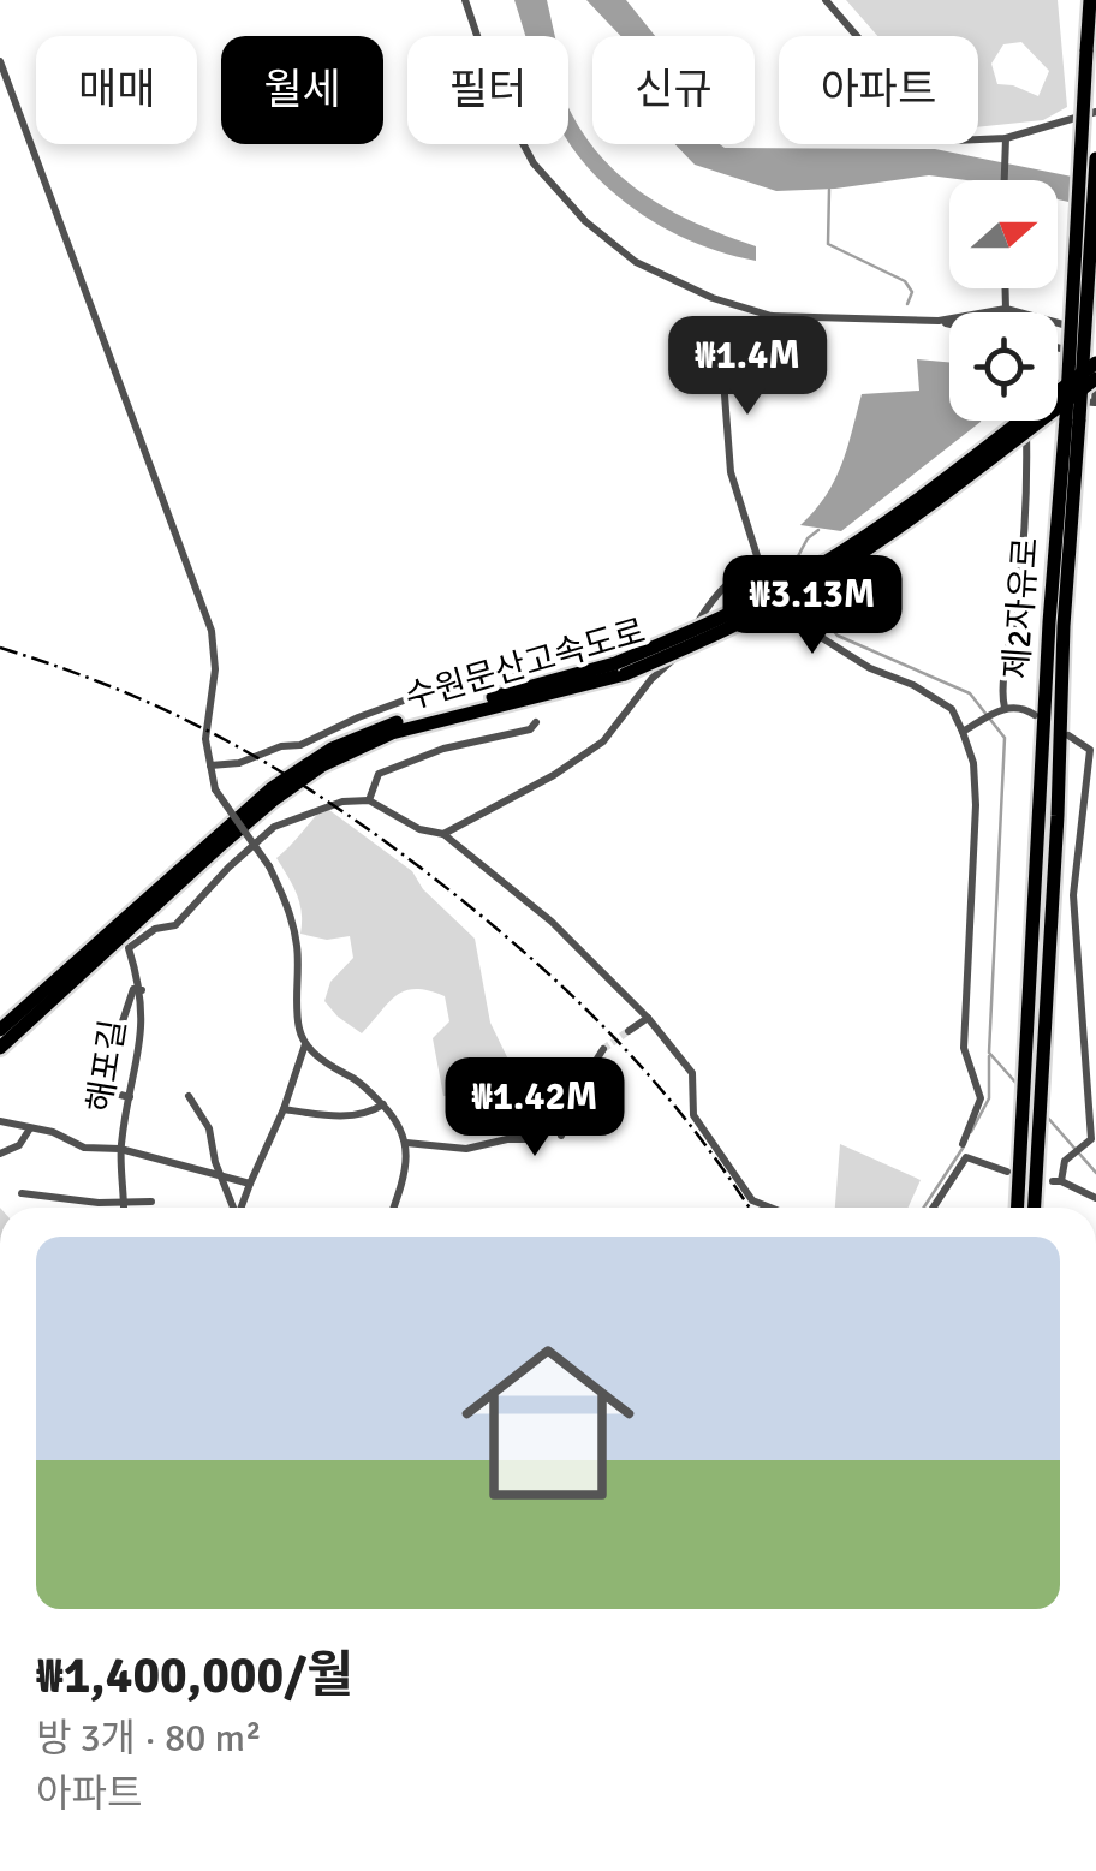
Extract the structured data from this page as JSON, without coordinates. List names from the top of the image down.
{
  "streets": {
    "highway": ["제2자유로", "수원문산고속도로"],
    "street": ["해포길"]
  },
  "north": "right",
  "page": {
    "chip": [
      "매매",
      "월세",
      "필터",
      "신규",
      "아파트"
    ],
    "price": ["₩1.4M", "₩3.13M", "₩1.42M"],
    "list": [
      {
        "name": "₩1,400,000/월",
        "note": "방 3개 · 80 m² · 아파트"
      }
    ]
  }
}
